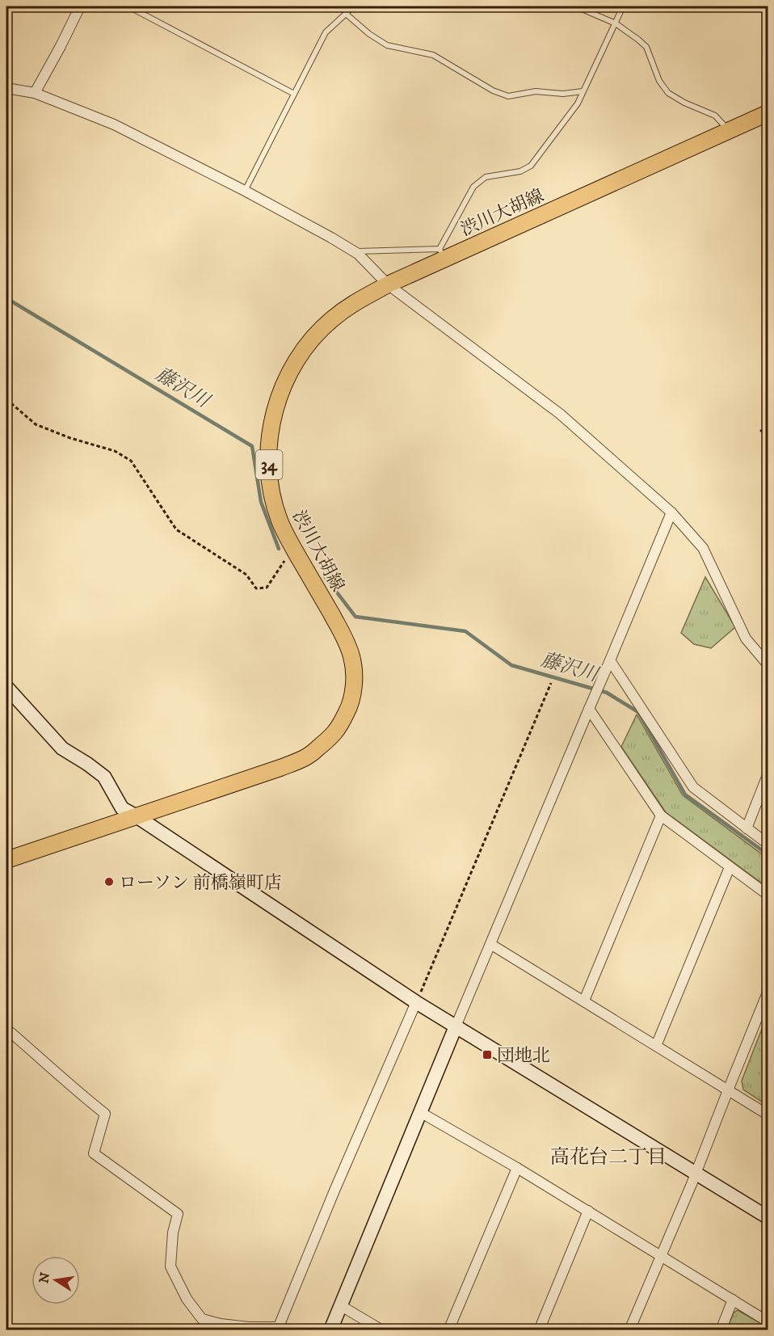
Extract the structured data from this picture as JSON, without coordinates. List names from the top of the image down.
{
  "streets": {
    "main road": ["渋川大胡線", "34"]
  },
  "districts": ["高花台二丁目"],
  "water": ["藤沢川"],
  "places": {
    "other": ["ローソン 前橋嶺町店"],
    "transit": ["団地北"]
  },
  "north": "left"
}
